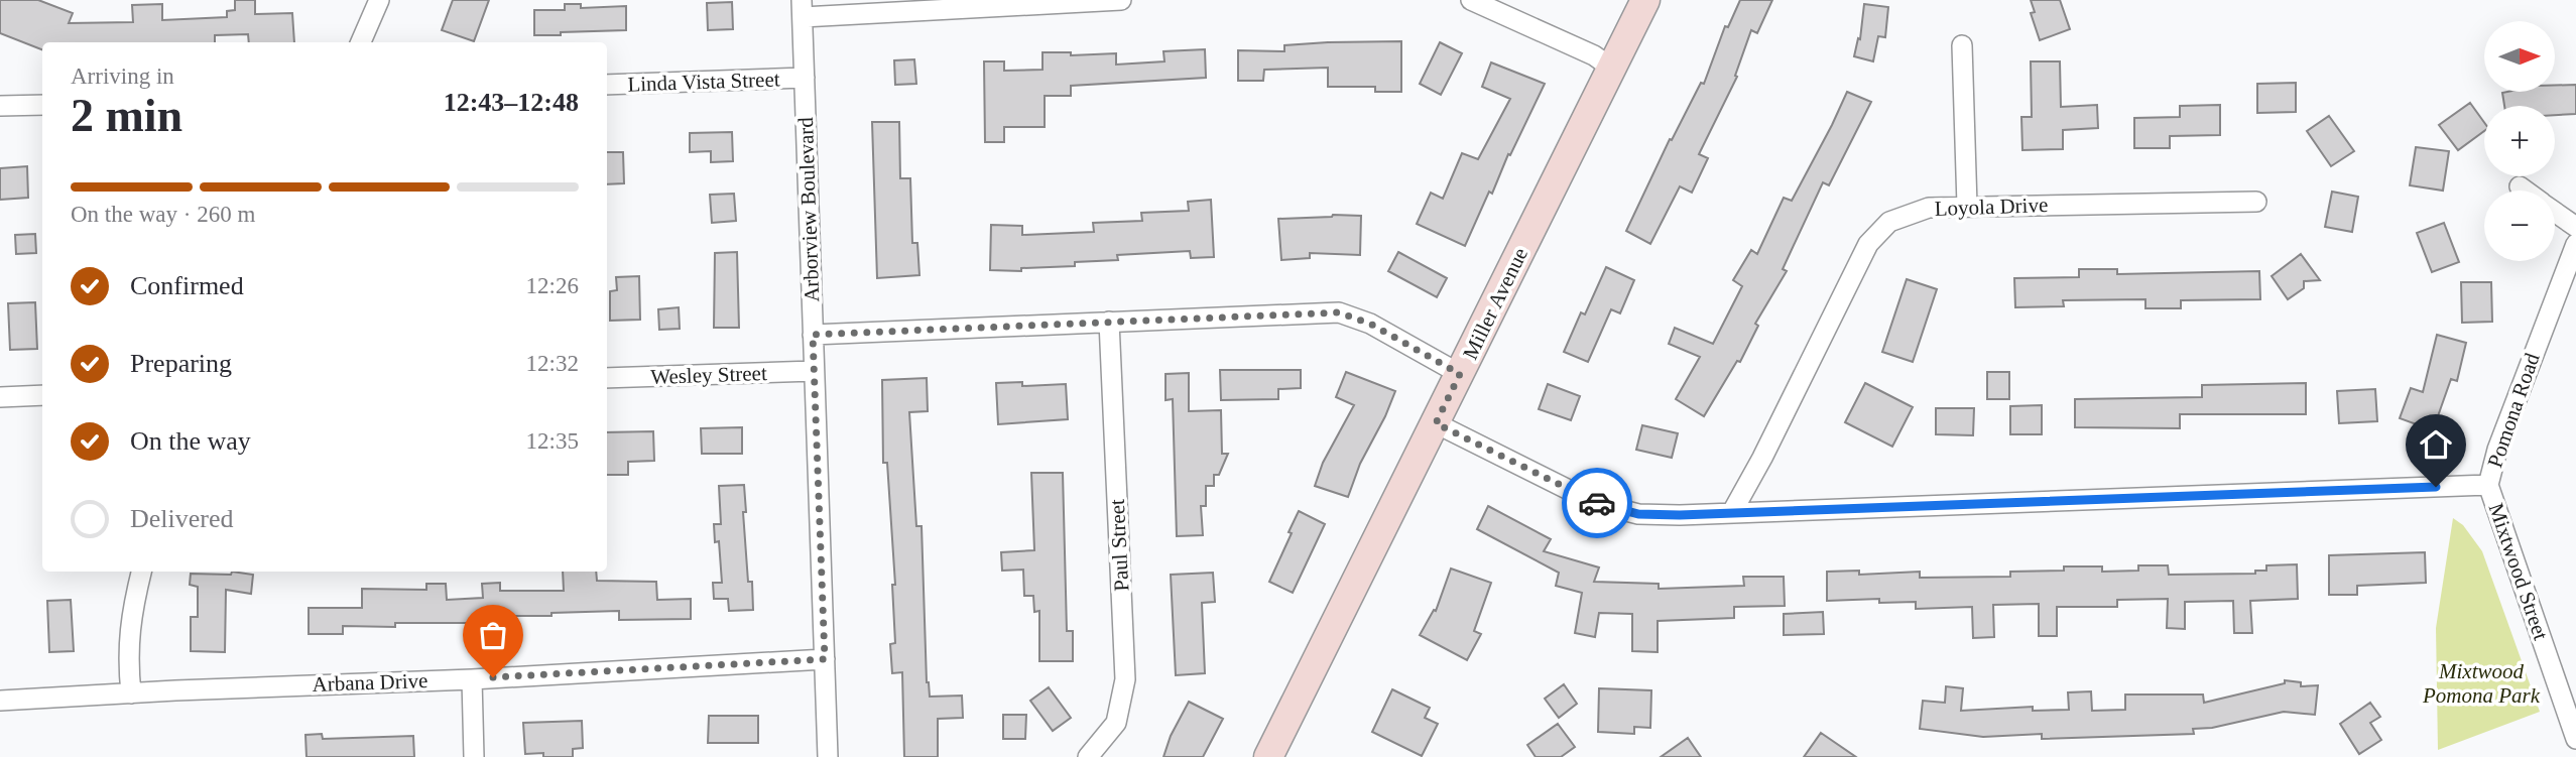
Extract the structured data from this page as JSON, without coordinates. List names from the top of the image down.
{
  "streets": {
    "main road": ["Miller Avenue"],
    "street": [
      "Linda Vista Street",
      "Loyola Drive",
      "Arborview Boulevard",
      "Wesley Street",
      "Pomona Road",
      "Paul Street",
      "Mixtwood Street",
      "Arbana Drive"
    ]
  },
  "crossings": [
    ["Linda Vista Street", "Arborview Boulevard"],
    ["Loyola Drive", "Pomona Road"],
    ["Arborview Boulevard", "Wesley Street"],
    ["Arborview Boulevard", "Arbana Drive"],
    ["Miller Avenue", "Pomona Road"],
    ["Pomona Road", "Mixtwood Street"]
  ],
  "parks": ["Mixtwood Pomona Park"],
  "north": "right",
  "page": {
    "map_buttons": ["+", "−"],
    "heading": ["2 min", "Arriving in", "12:43–12:48"],
    "bar": "On the way · 260 m",
    "list": [
      ["Confirmed", "12:26"],
      ["Preparing", "12:32"],
      ["On the way", "12:35"],
      "Delivered"
    ]
  }
}
